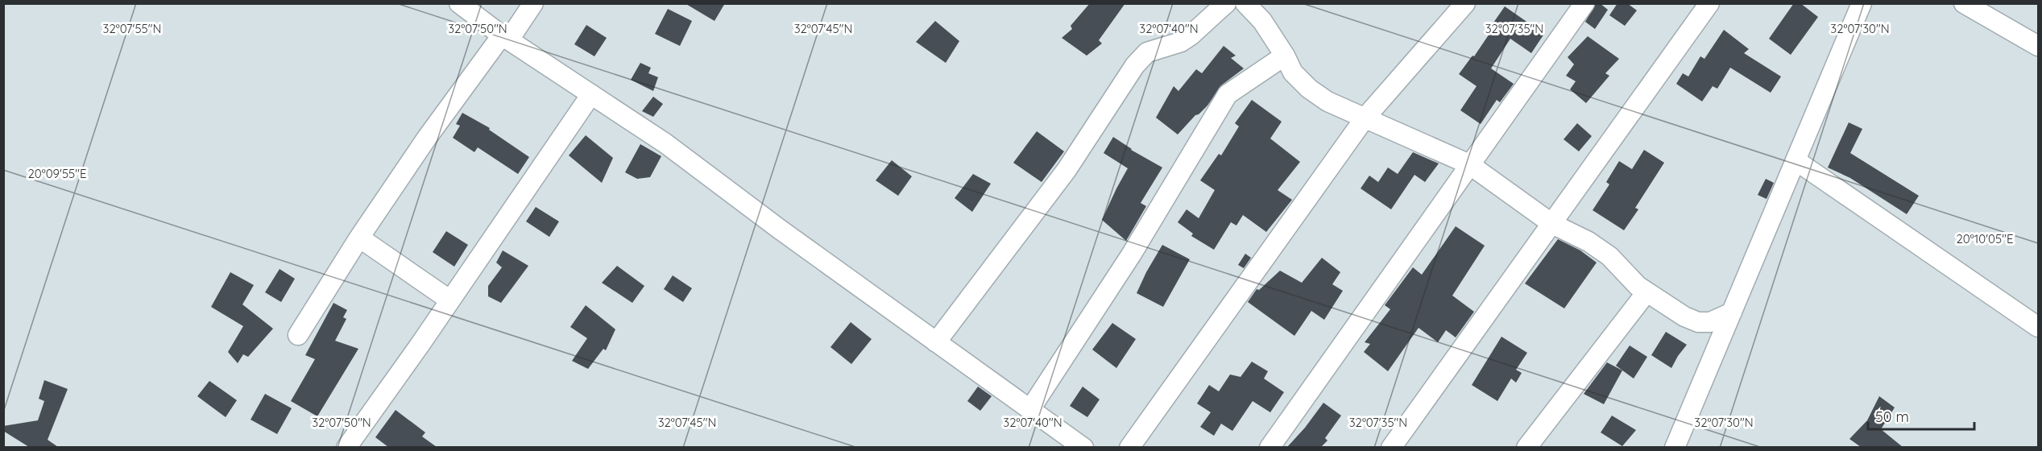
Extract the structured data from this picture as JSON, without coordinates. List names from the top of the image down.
{
  "scale_bar": "50 m",
  "coordinates": [
    "32°07'55\"N",
    "32°07'50\"N",
    "32°07'45\"N",
    "32°07'40\"N",
    "32°07'35\"N",
    "32°07'30\"N",
    "20°09'55\"E",
    "20°10'05\"E"
  ]
}
